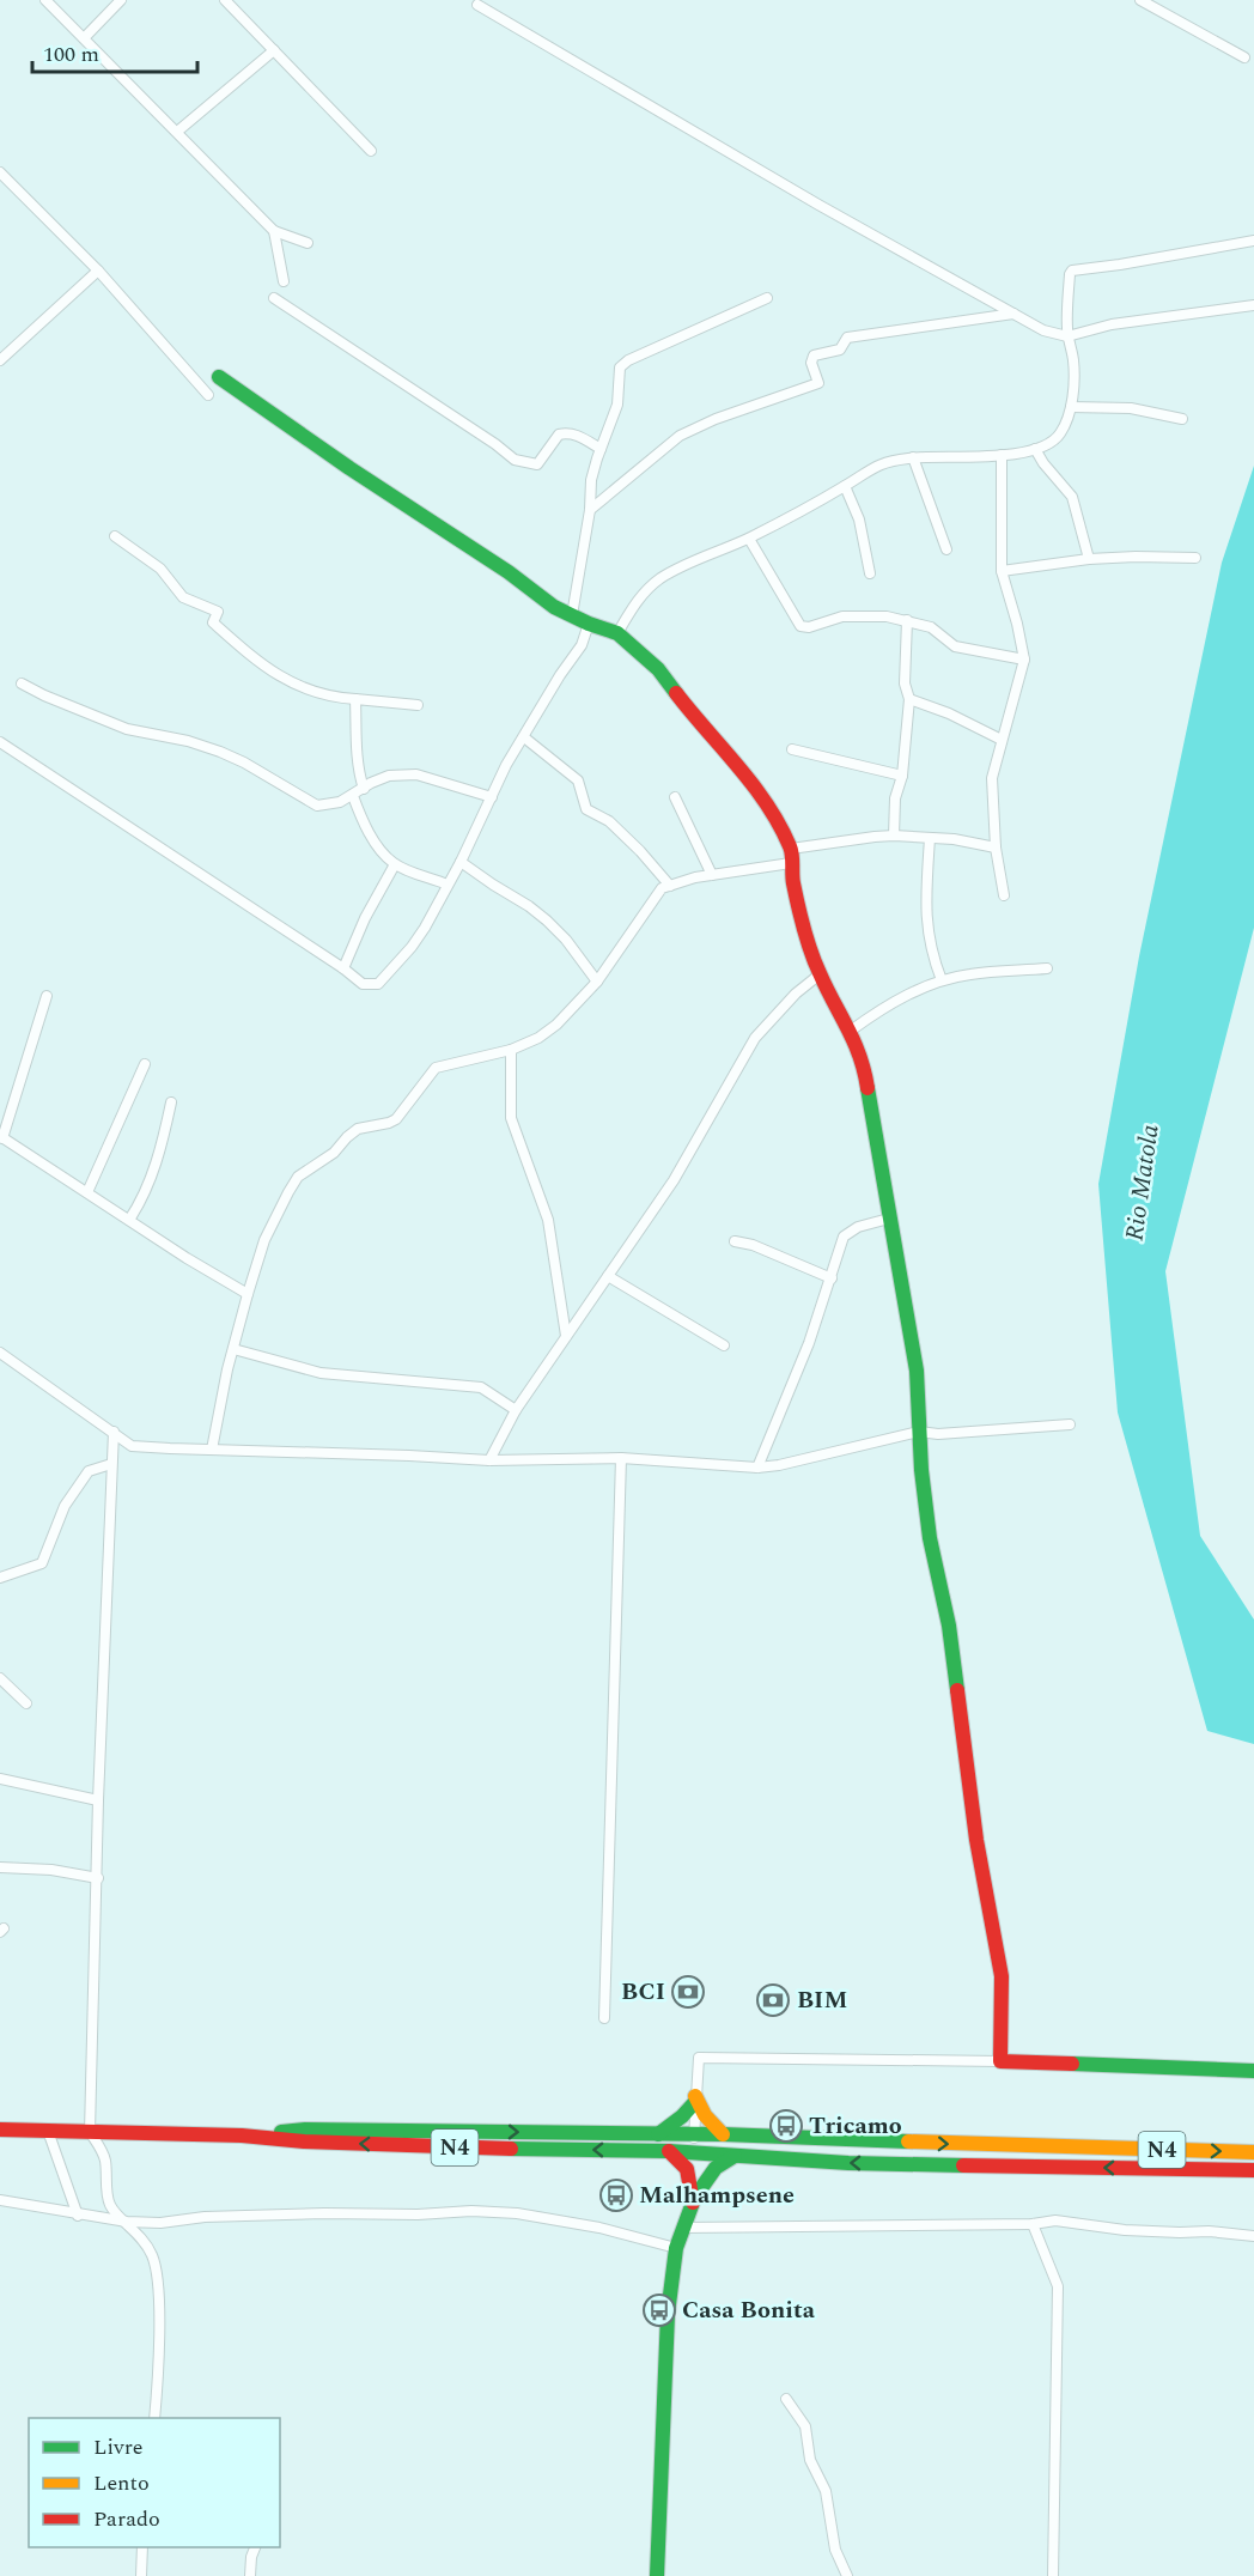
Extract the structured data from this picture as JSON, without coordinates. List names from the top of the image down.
{
  "streets": {
    "main road": ["N4"]
  },
  "water": ["Rio Matola"],
  "places": {
    "bank": ["BCI", "BIM"],
    "bus stop": ["Tricamo", "Malhampsene", "Casa Bonita"]
  },
  "legend": ["Livre", "Lento", "Parado"],
  "scale_bar": "100 m"
}
